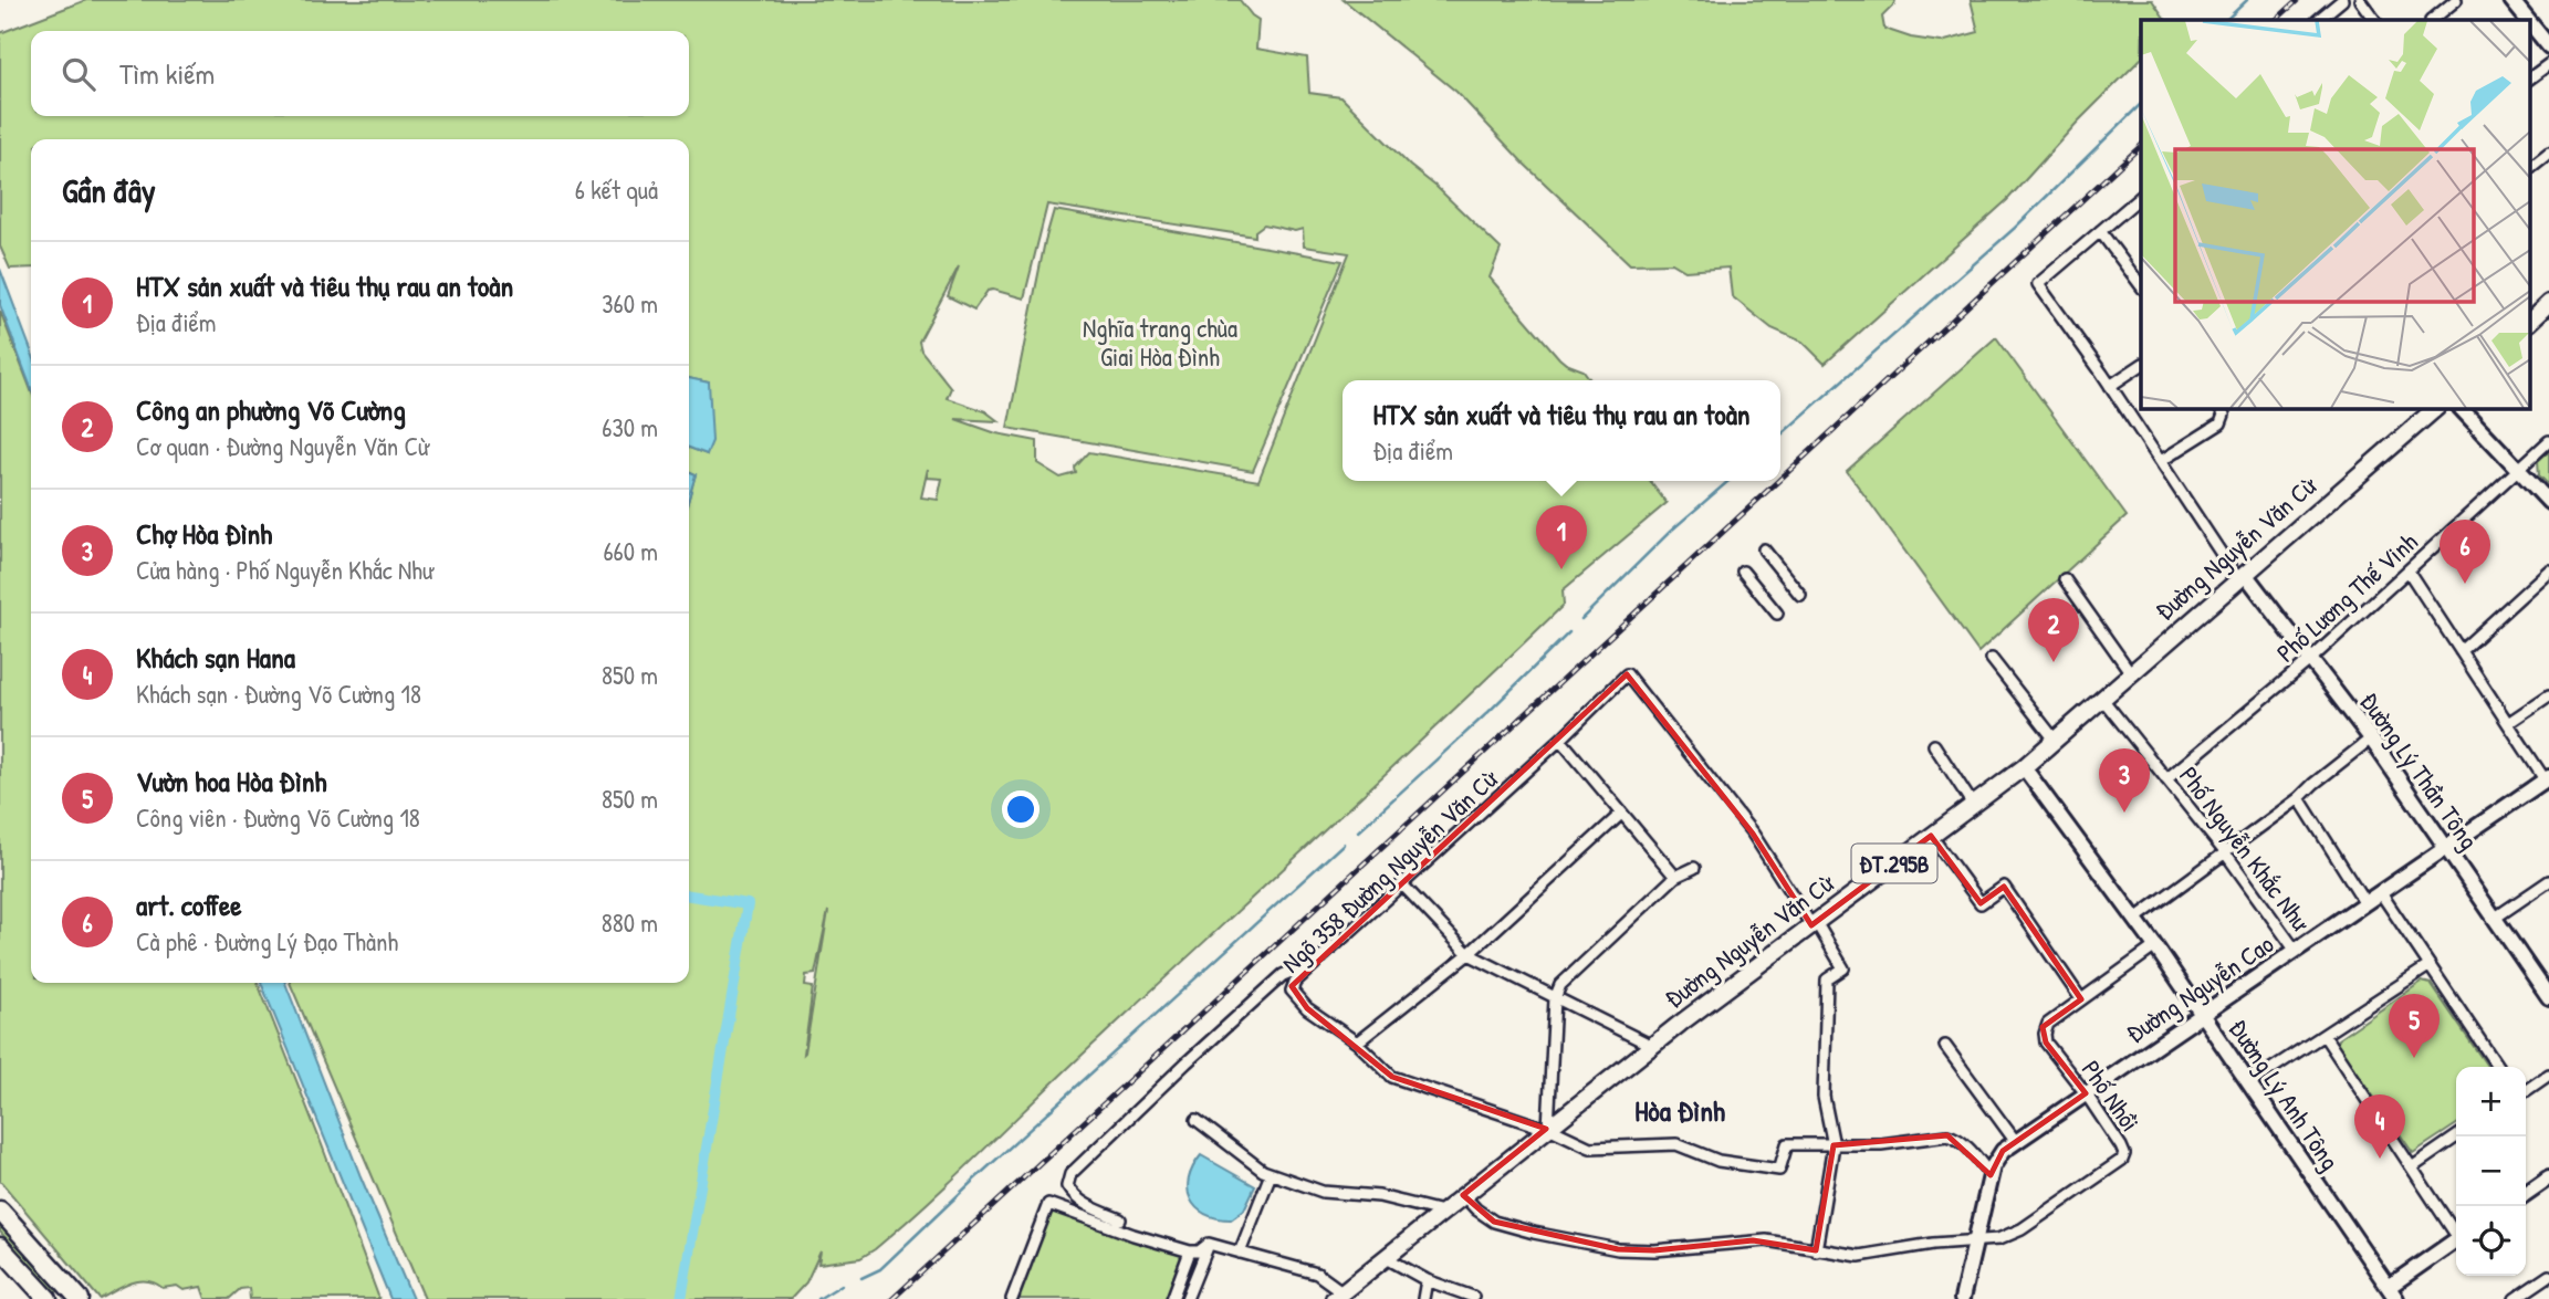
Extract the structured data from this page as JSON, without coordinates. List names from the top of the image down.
{
  "streets": {
    "main road": ["Đường Nguyễn Văn Cừ", "ĐT.295B"],
    "street": [
      "Phố Lương Thế Vinh",
      "Đường Lý Thần Tông",
      "Phố Nguyễn Khắc Như",
      "Ngõ 358 Đường Nguyễn Văn Cừ",
      "Đường Nguyễn Cao",
      "Đường Lý Anh Tông",
      "Phố Nhồi"
    ]
  },
  "crossings": [
    ["Đường Nguyễn Văn Cừ", "Đường Lý Thần Tông"],
    ["Đường Nguyễn Văn Cừ", "Phố Nguyễn Khắc Như"],
    ["Đường Nguyễn Văn Cừ", "Ngõ 358 Đường Nguyễn Văn Cừ"],
    ["Đường Nguyễn Văn Cừ", "Đường Lý Anh Tông"],
    ["Phố Lương Thế Vinh", "Đường Lý Thần Tông"],
    ["Phố Lương Thế Vinh", "Phố Nguyễn Khắc Như"],
    ["Đường Lý Thần Tông", "Đường Nguyễn Cao"],
    ["Phố Nguyễn Khắc Như", "Đường Nguyễn Cao"],
    ["Đường Nguyễn Cao", "Đường Lý Anh Tông"],
    ["Đường Nguyễn Cao", "Phố Nhồi"],
    ["Đường Lý Anh Tông", "Phố Nhồi"]
  ],
  "districts": ["Hòa Đình"],
  "parks": ["Nghĩa trang chùa Giai Hòa Đình"],
  "page": {
    "search": "Tìm kiếm",
    "heading": ["Gần đây", "6 kết quả"],
    "list": [
      {
        "mark": "1",
        "name": "HTX sản xuất và tiêu thụ rau an toàn",
        "note": "Địa điểm",
        "value": "360 m"
      },
      {
        "mark": "2",
        "name": "Công an phường Võ Cường",
        "note": "Cơ quan · Đường Nguyễn Văn Cừ",
        "value": "630 m"
      },
      {
        "mark": "3",
        "name": "Chợ Hòa Đình",
        "note": "Cửa hàng · Phố Nguyễn Khắc Như",
        "value": "660 m"
      },
      {
        "mark": "4",
        "name": "Khách sạn Hana",
        "note": "Khách sạn · Đường Võ Cường 18",
        "value": "850 m"
      },
      {
        "mark": "5",
        "name": "Vườn hoa Hòa Đình",
        "note": "Công viên · Đường Võ Cường 18",
        "value": "850 m"
      },
      {
        "mark": "6",
        "name": "art. coffee",
        "note": "Cà phê · Đường Lý Đạo Thành",
        "value": "880 m"
      }
    ],
    "popup": ["HTX sản xuất và tiêu thụ rau an toàn", "Địa điểm"],
    "pins": [
      "1",
      "6",
      "2",
      "3",
      "5",
      "4"
    ],
    "map_buttons": ["+", "−"]
  }
}
